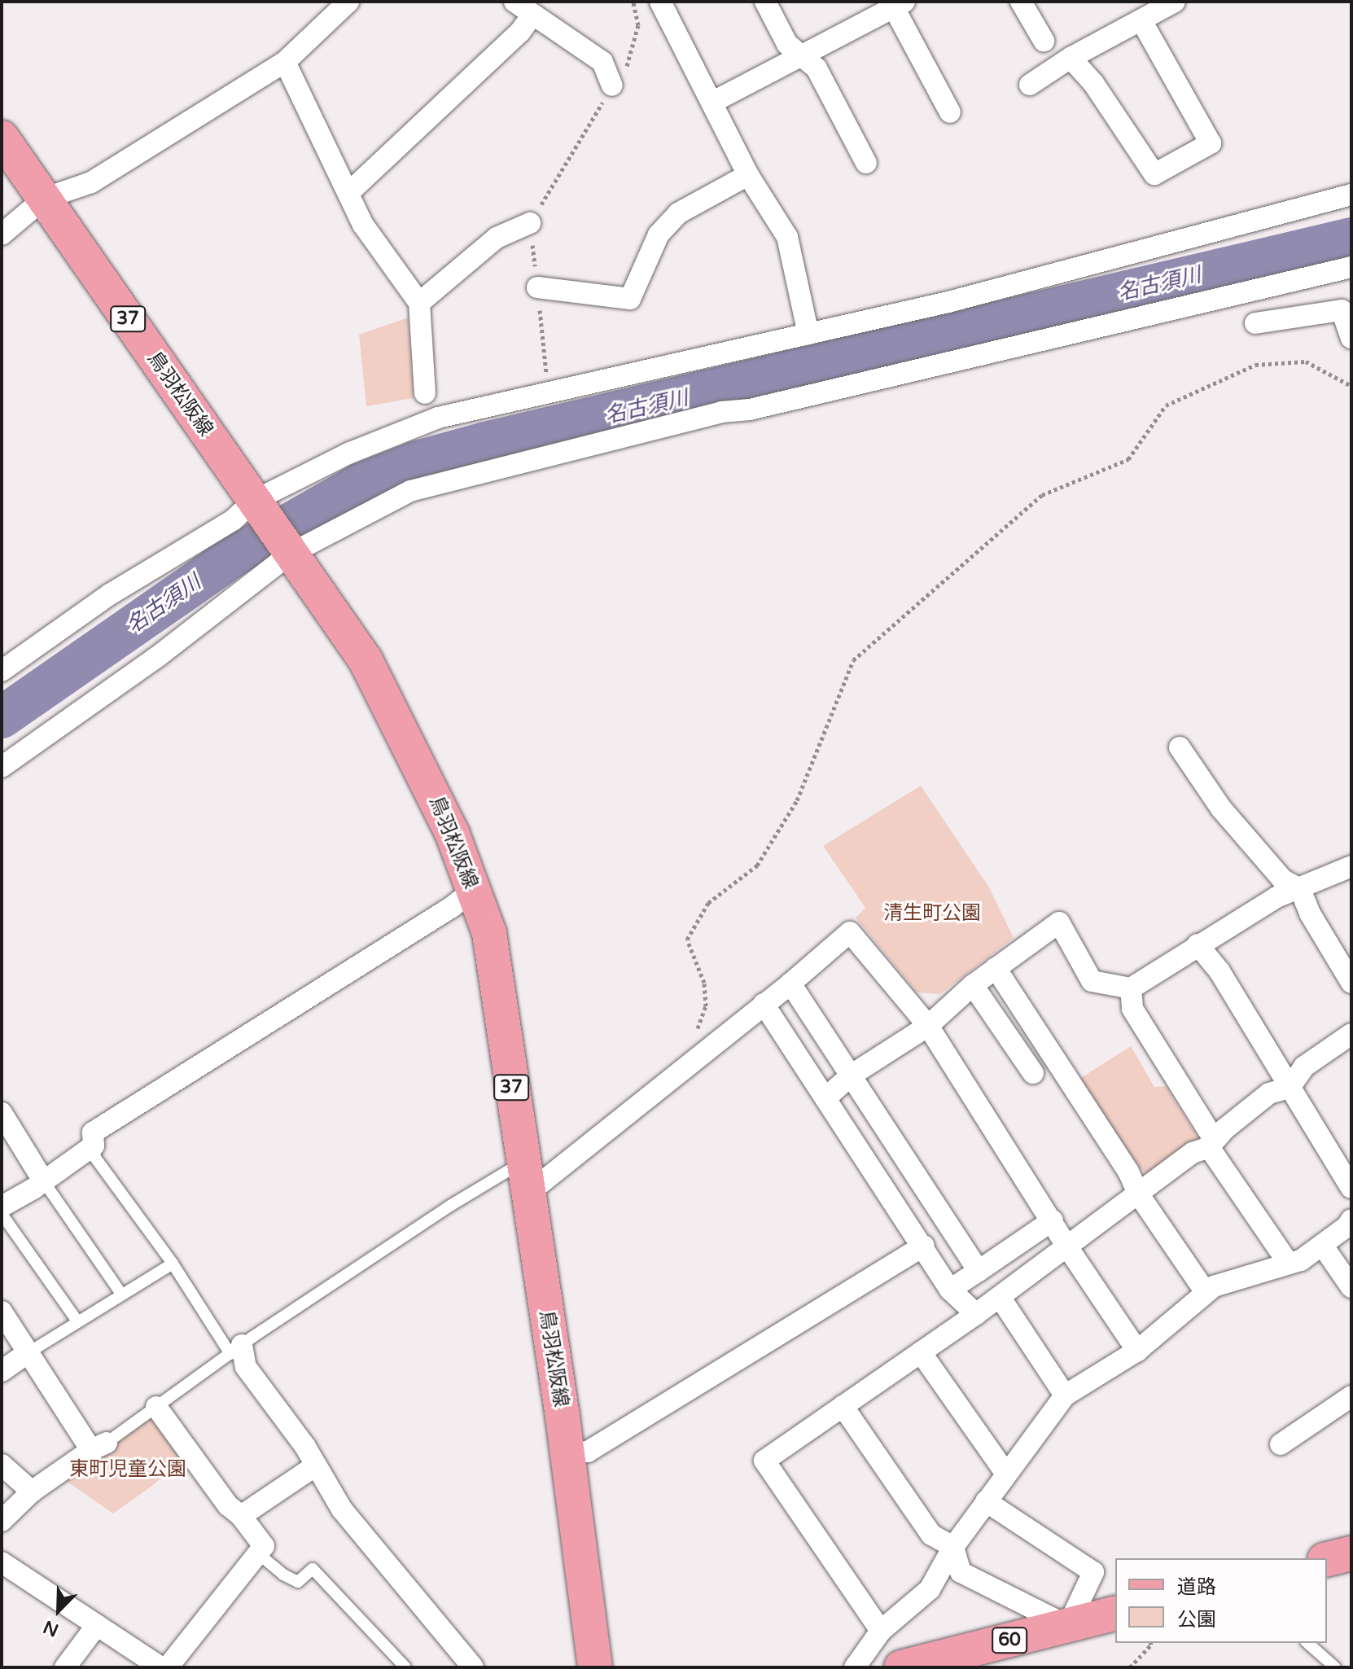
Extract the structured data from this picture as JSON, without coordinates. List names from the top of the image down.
{
  "streets": {
    "main road": ["37", "鳥羽松阪線", "60"]
  },
  "water": ["名古須川"],
  "parks": ["清生町公園", "東町児童公園"],
  "legend": ["道路", "公園"],
  "north": "bottom left"
}
